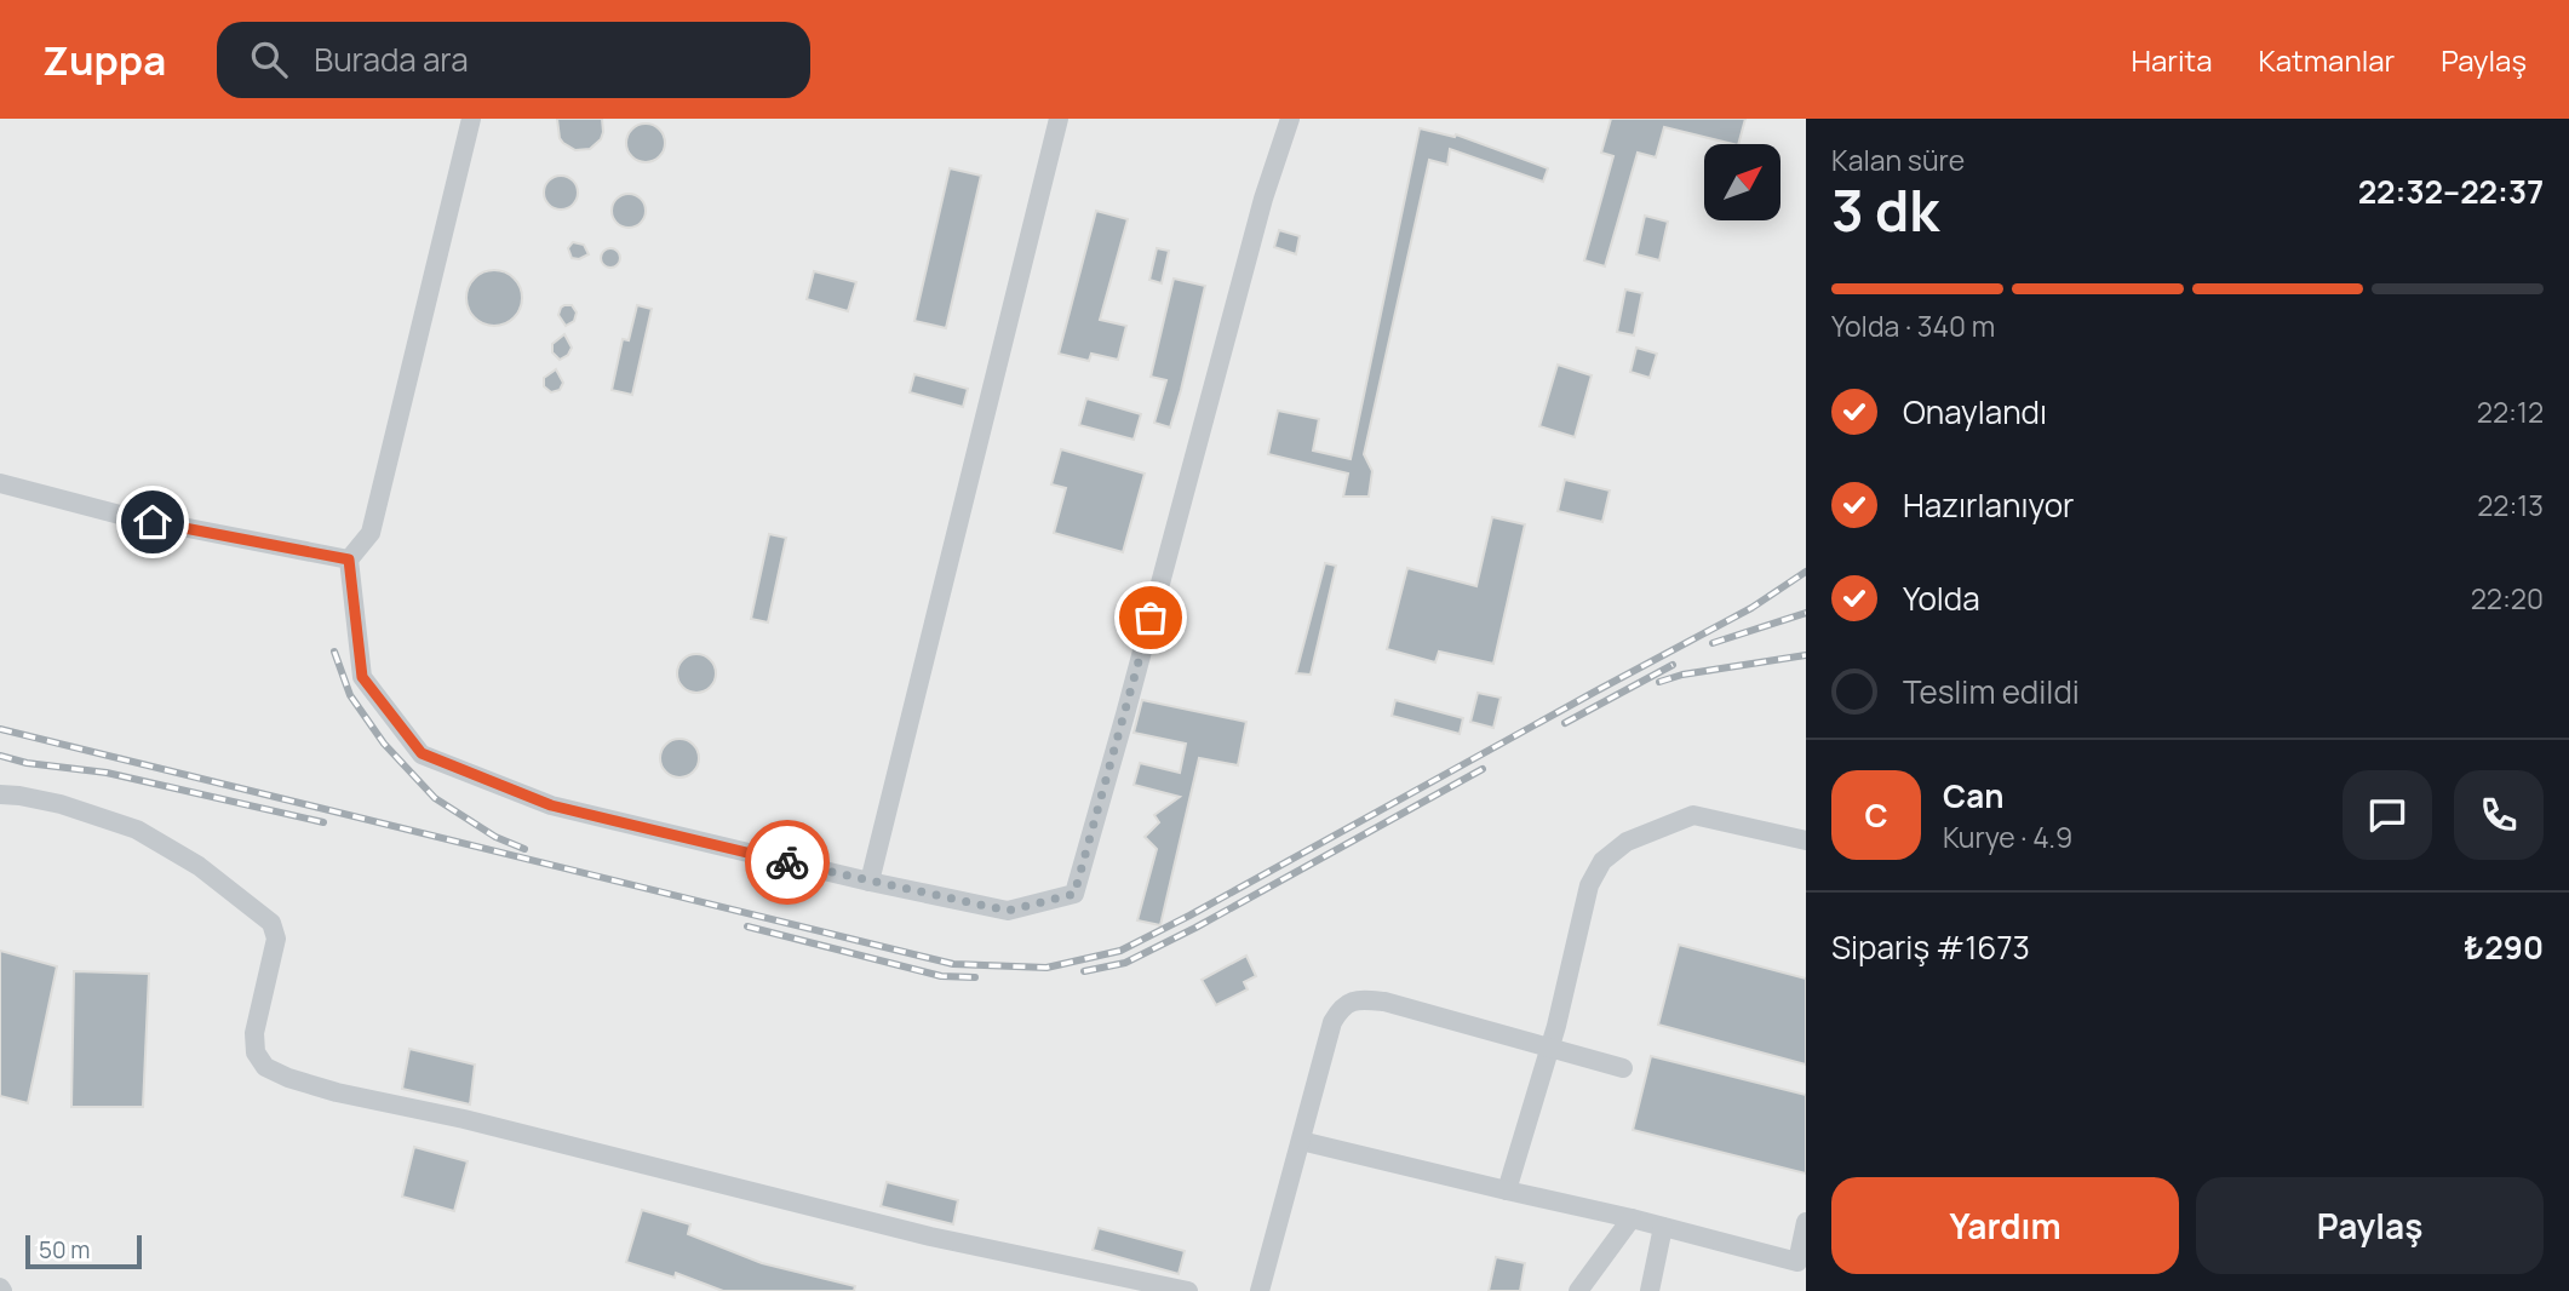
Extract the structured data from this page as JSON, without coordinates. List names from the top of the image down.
{
  "scale_bar": "50 m",
  "north": "top right",
  "page": {
    "header": "Zuppa",
    "search": "Burada ara",
    "nav": ["Harita", "Katmanlar", "Paylaş"],
    "heading": ["3 dk", "Kalan süre", "22:32–22:37"],
    "panel": [
      "Can",
      "Kurye · 4.9",
      "Sipariş #1673",
      "₺290"
    ],
    "bar": "Yolda · 340 m",
    "list": [
      ["Onaylandı", "22:12"],
      ["Hazırlanıyor", "22:13"],
      ["Yolda", "22:20"],
      "Teslim edildi"
    ],
    "round": "C",
    "buttons": ["Yardım", "Paylaş"],
    "scale": "50 m"
  }
}
